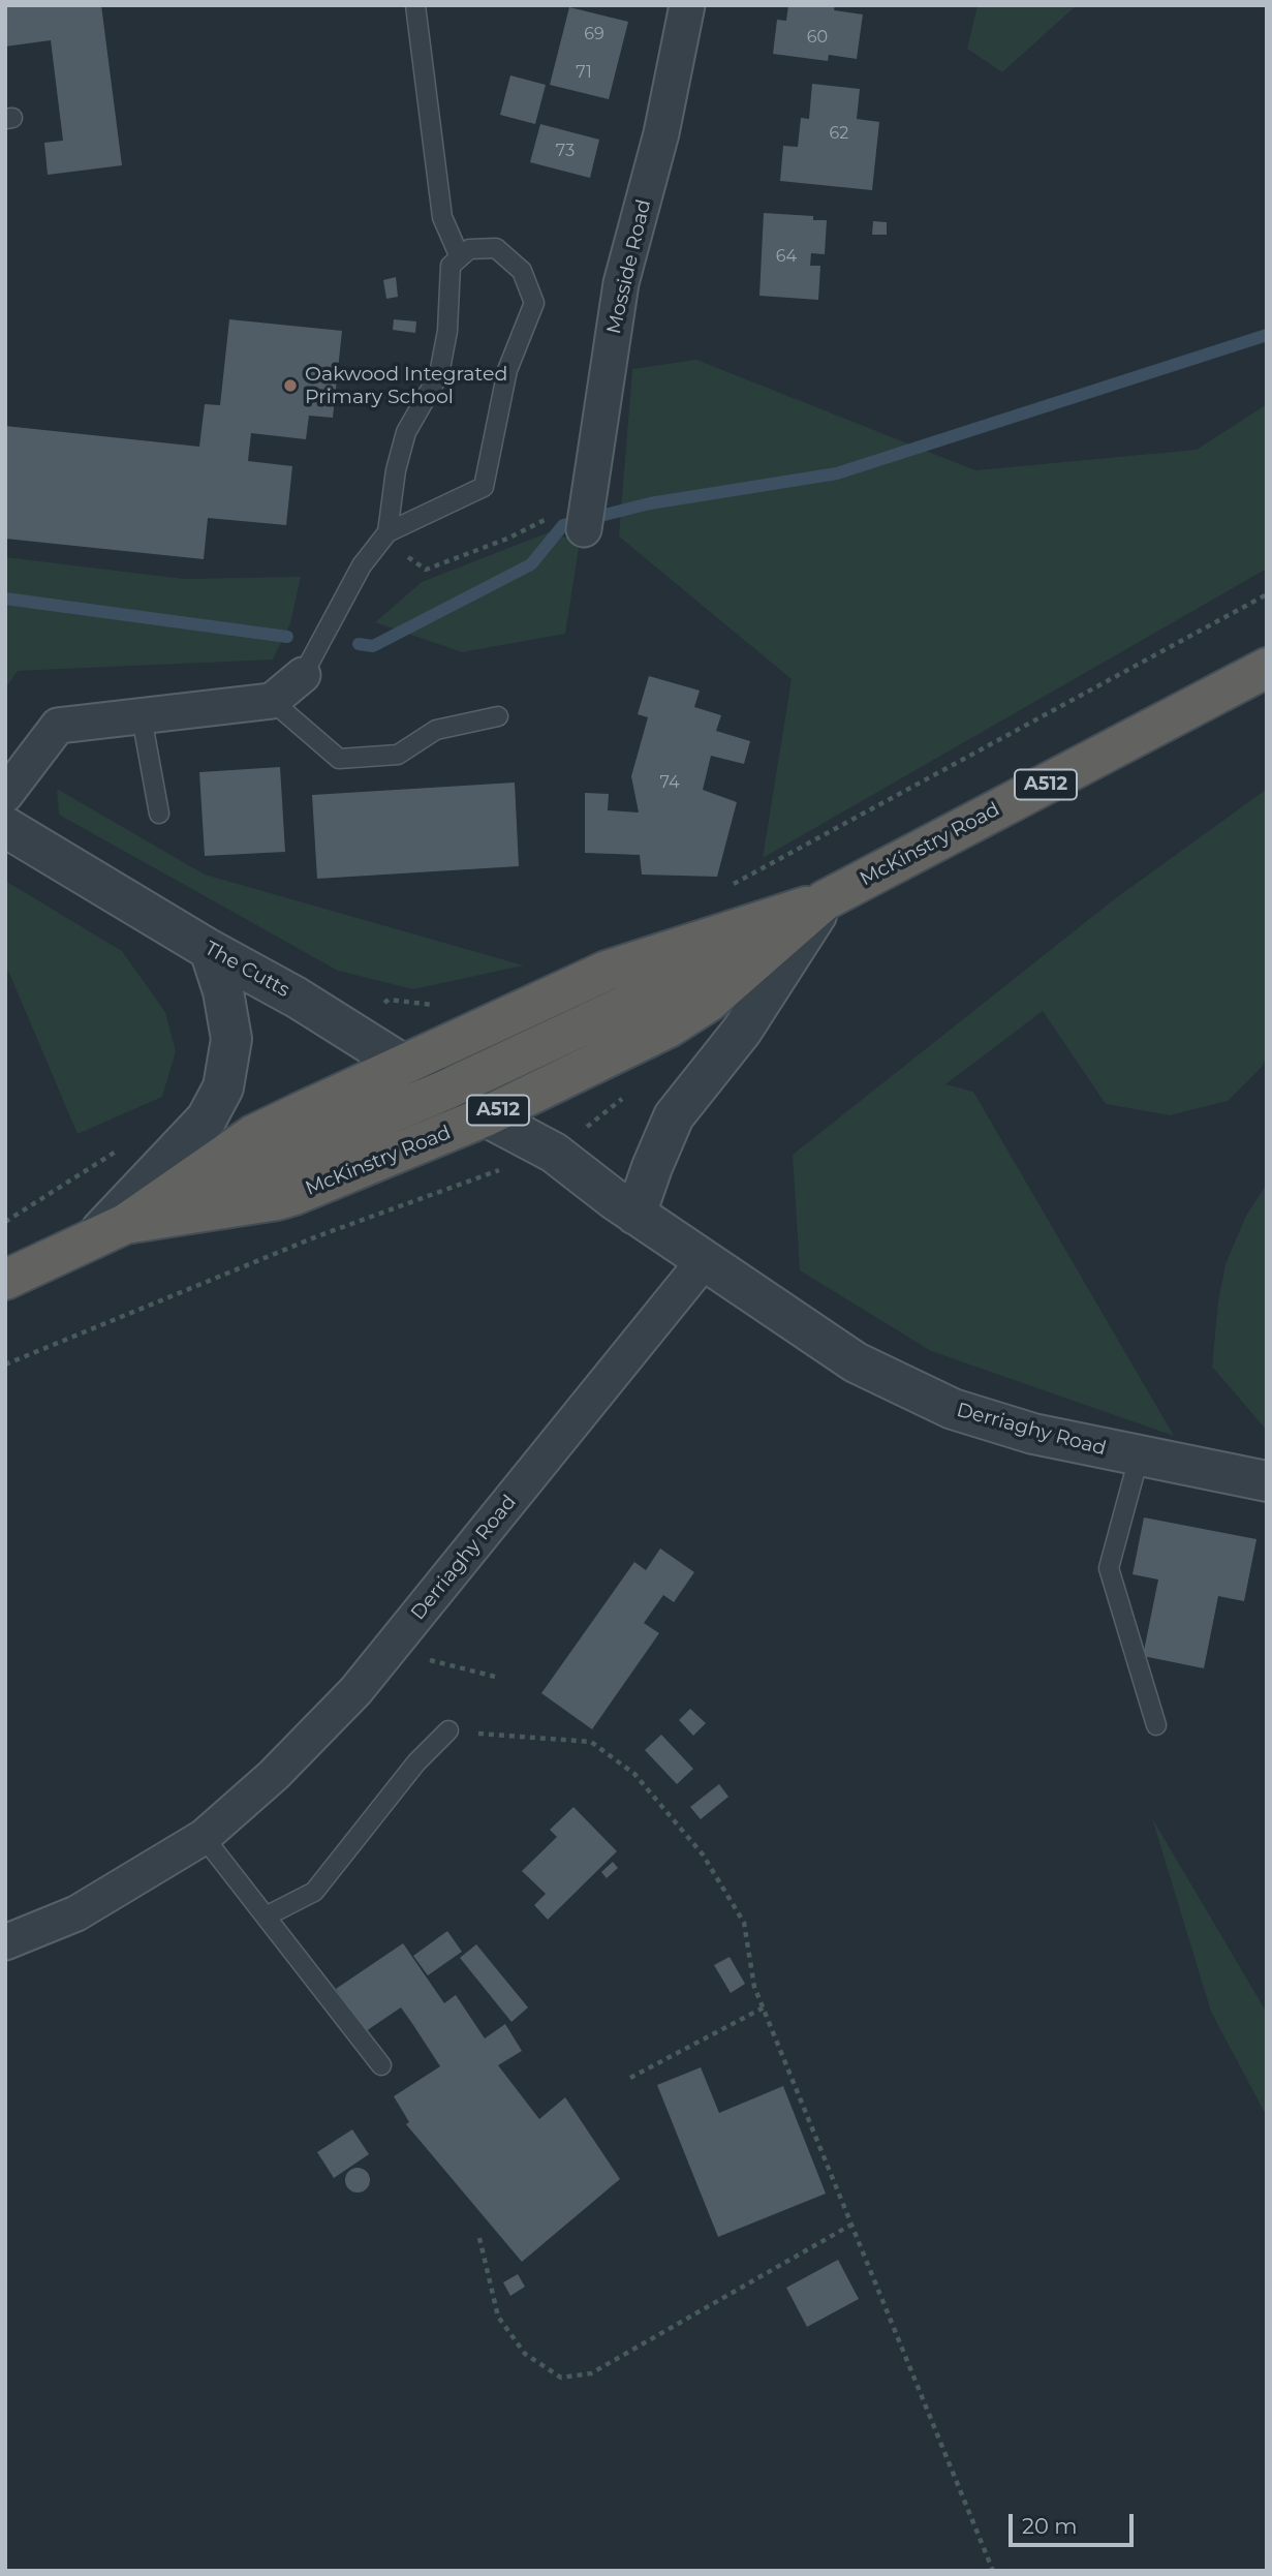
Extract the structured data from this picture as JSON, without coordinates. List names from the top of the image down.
{
  "streets": {
    "highway": ["A512", "McKinstry Road"],
    "street": ["Mosside Road", "The Cutts", "Derriaghy Road"]
  },
  "crossings": [
    ["McKinstry Road", "The Cutts"],
    ["McKinstry Road", "Derriaghy Road"],
    ["The Cutts", "Derriaghy Road"]
  ],
  "places": ["Oakwood Integrated Primary School"],
  "house_numbers": [
    "69",
    "60",
    "71",
    "62",
    "73",
    "64",
    "74"
  ],
  "scale_bar": "20 m"
}
